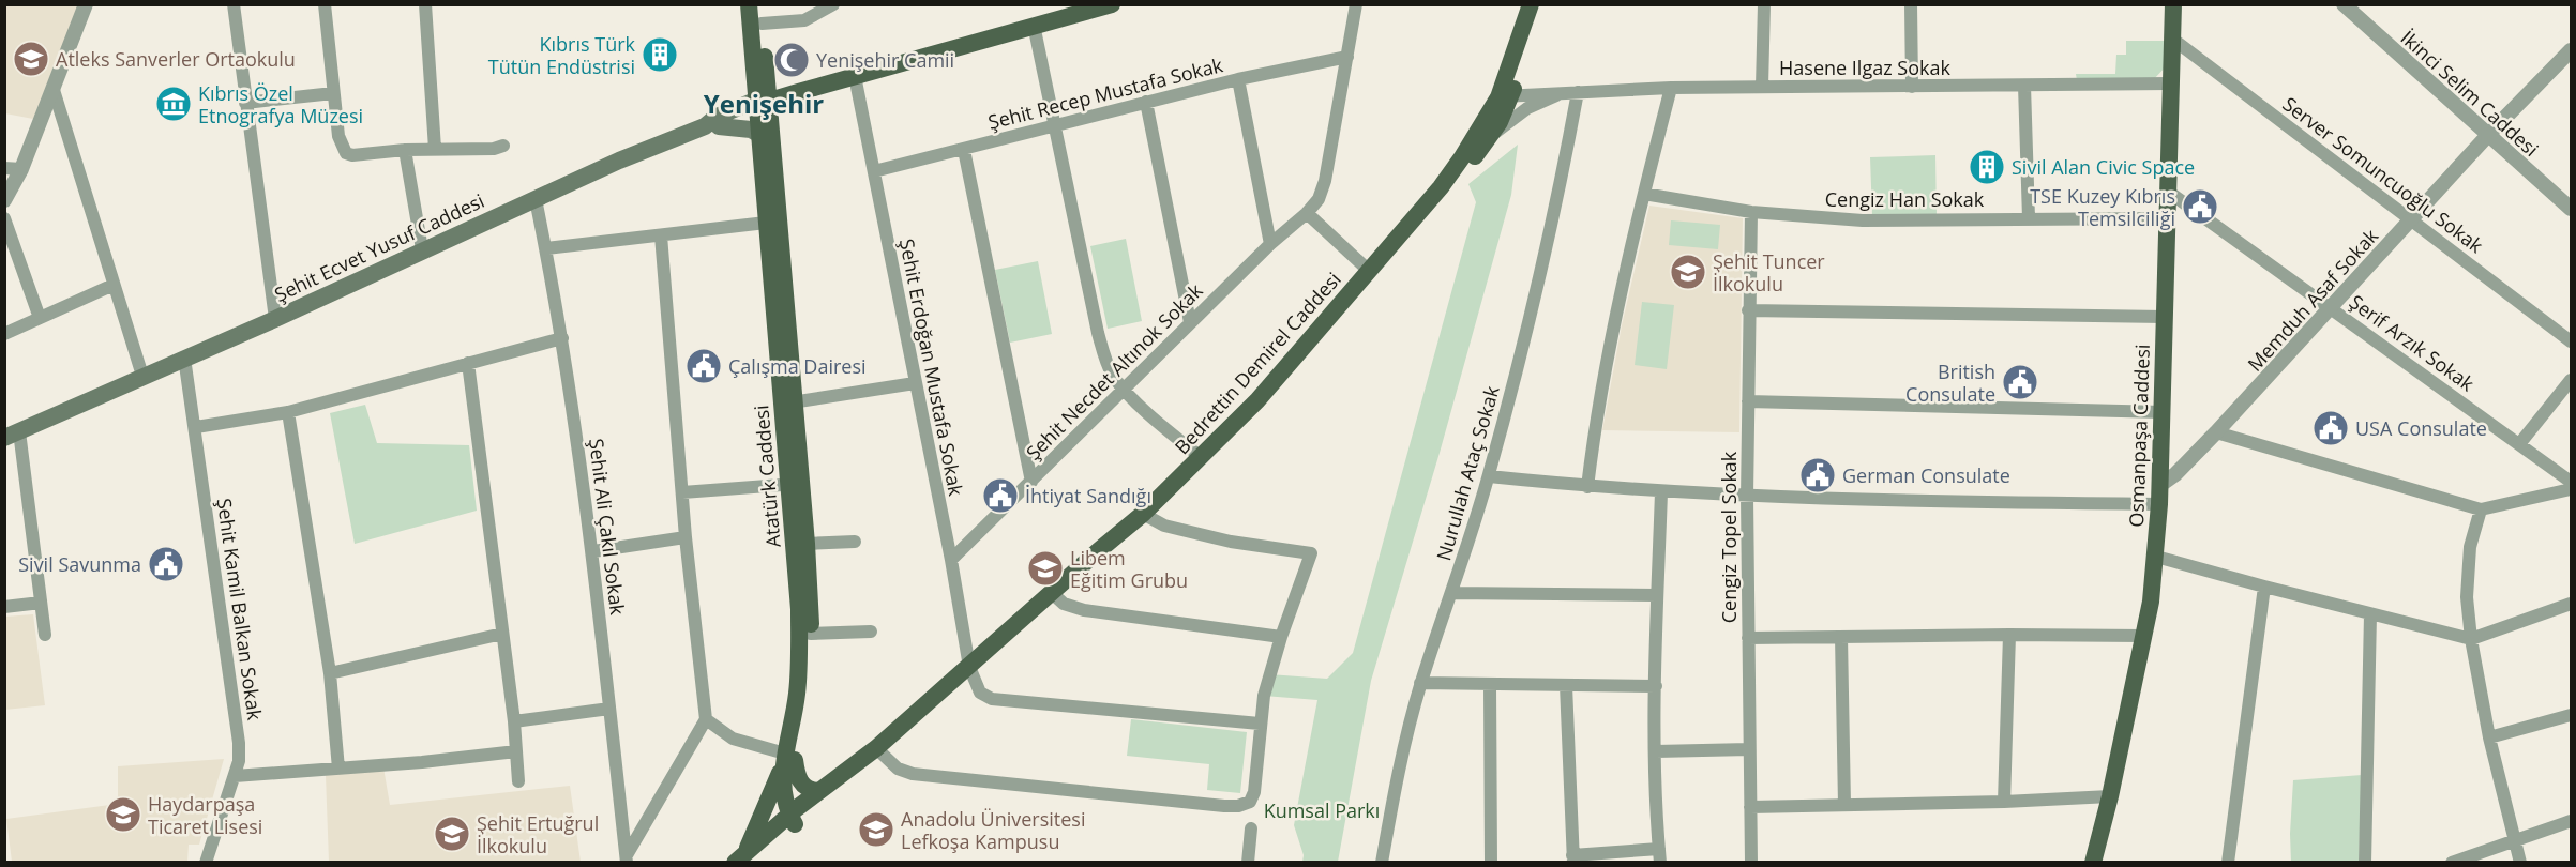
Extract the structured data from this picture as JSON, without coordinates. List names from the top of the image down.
{
  "streets": {
    "main road": [
      "Şehit Ecvet Yusuf Caddesi",
      "Bedrettin Demirel Caddesi",
      "Osmanpaşa Caddesi",
      "Atatürk Caddesi"
    ],
    "street": [
      "Hasene Ilgaz Sokak",
      "Şehit Recep Mustafa Sokak",
      "İkinci Selim Caddesi",
      "Server Somuncuoğlu Sokak",
      "Cengiz Han Sokak",
      "Memduh Asaf Sokak",
      "Şerif Arzık Sokak",
      "Şehit Erdoğan Mustafa Sokak",
      "Şehit Necdet Altınok Sokak",
      "Nurullah Ataç Sokak",
      "Şehit Ali Çakıl Sokak",
      "Cengiz Topel Sokak",
      "Şehit Kamil Balkan Sokak"
    ]
  },
  "crossings": [
    ["Hasene Ilgaz Sokak", "Bedrettin Demirel Caddesi"],
    ["Hasene Ilgaz Sokak", "Osmanpaşa Caddesi"],
    ["Hasene Ilgaz Sokak", "Nurullah Ataç Sokak"],
    ["Şehit Recep Mustafa Sokak", "Şehit Erdoğan Mustafa Sokak"],
    ["Şehit Recep Mustafa Sokak", "Şehit Necdet Altınok Sokak"],
    ["İkinci Selim Caddesi", "Memduh Asaf Sokak"],
    ["Server Somuncuoğlu Sokak", "Memduh Asaf Sokak"],
    ["Server Somuncuoğlu Sokak", "Osmanpaşa Caddesi"],
    ["Cengiz Han Sokak", "Osmanpaşa Caddesi"],
    ["Cengiz Han Sokak", "Cengiz Topel Sokak"],
    ["Şehit Ecvet Yusuf Caddesi", "Şehit Erdoğan Mustafa Sokak"],
    ["Şehit Ecvet Yusuf Caddesi", "Atatürk Caddesi"],
    ["Şehit Ecvet Yusuf Caddesi", "Şehit Ali Çakıl Sokak"],
    ["Şehit Ecvet Yusuf Caddesi", "Şehit Kamil Balkan Sokak"],
    ["Memduh Asaf Sokak", "Şerif Arzık Sokak"],
    ["Memduh Asaf Sokak", "Osmanpaşa Caddesi"],
    ["Şerif Arzık Sokak", "Osmanpaşa Caddesi"],
    ["Bedrettin Demirel Caddesi", "Şehit Erdoğan Mustafa Sokak"],
    ["Bedrettin Demirel Caddesi", "Atatürk Caddesi"],
    ["Şehit Erdoğan Mustafa Sokak", "Şehit Necdet Altınok Sokak"]
  ],
  "districts": ["Yenişehir"],
  "parks": ["Kumsal Parkı"],
  "places": {
    "building": ["Kıbrıs Türk Tütün Endüstrisi", "Sivil Alan Civic Space"],
    "school or university": [
      "Atleks Sanverler Ortaokulu",
      "Şehit Tuncer İlkokulu",
      "Libem Eğitim Grubu",
      "Haydarpaşa Ticaret Lisesi",
      "Anadolu Üniversitesi Lefkoşa Kampusu",
      "Şehit Ertuğrul İlkokulu"
    ],
    "mosque": ["Yenişehir Camii"],
    "museum": ["Kıbrıs Özel Etnografya Müzesi"],
    "public building": [
      "TSE Kuzey Kıbrıs Temsilciliği",
      "Çalışma Dairesi",
      "British Consulate",
      "USA Consulate",
      "German Consulate",
      "İhtiyat Sandığı",
      "Sivil Savunma"
    ]
  }
}
